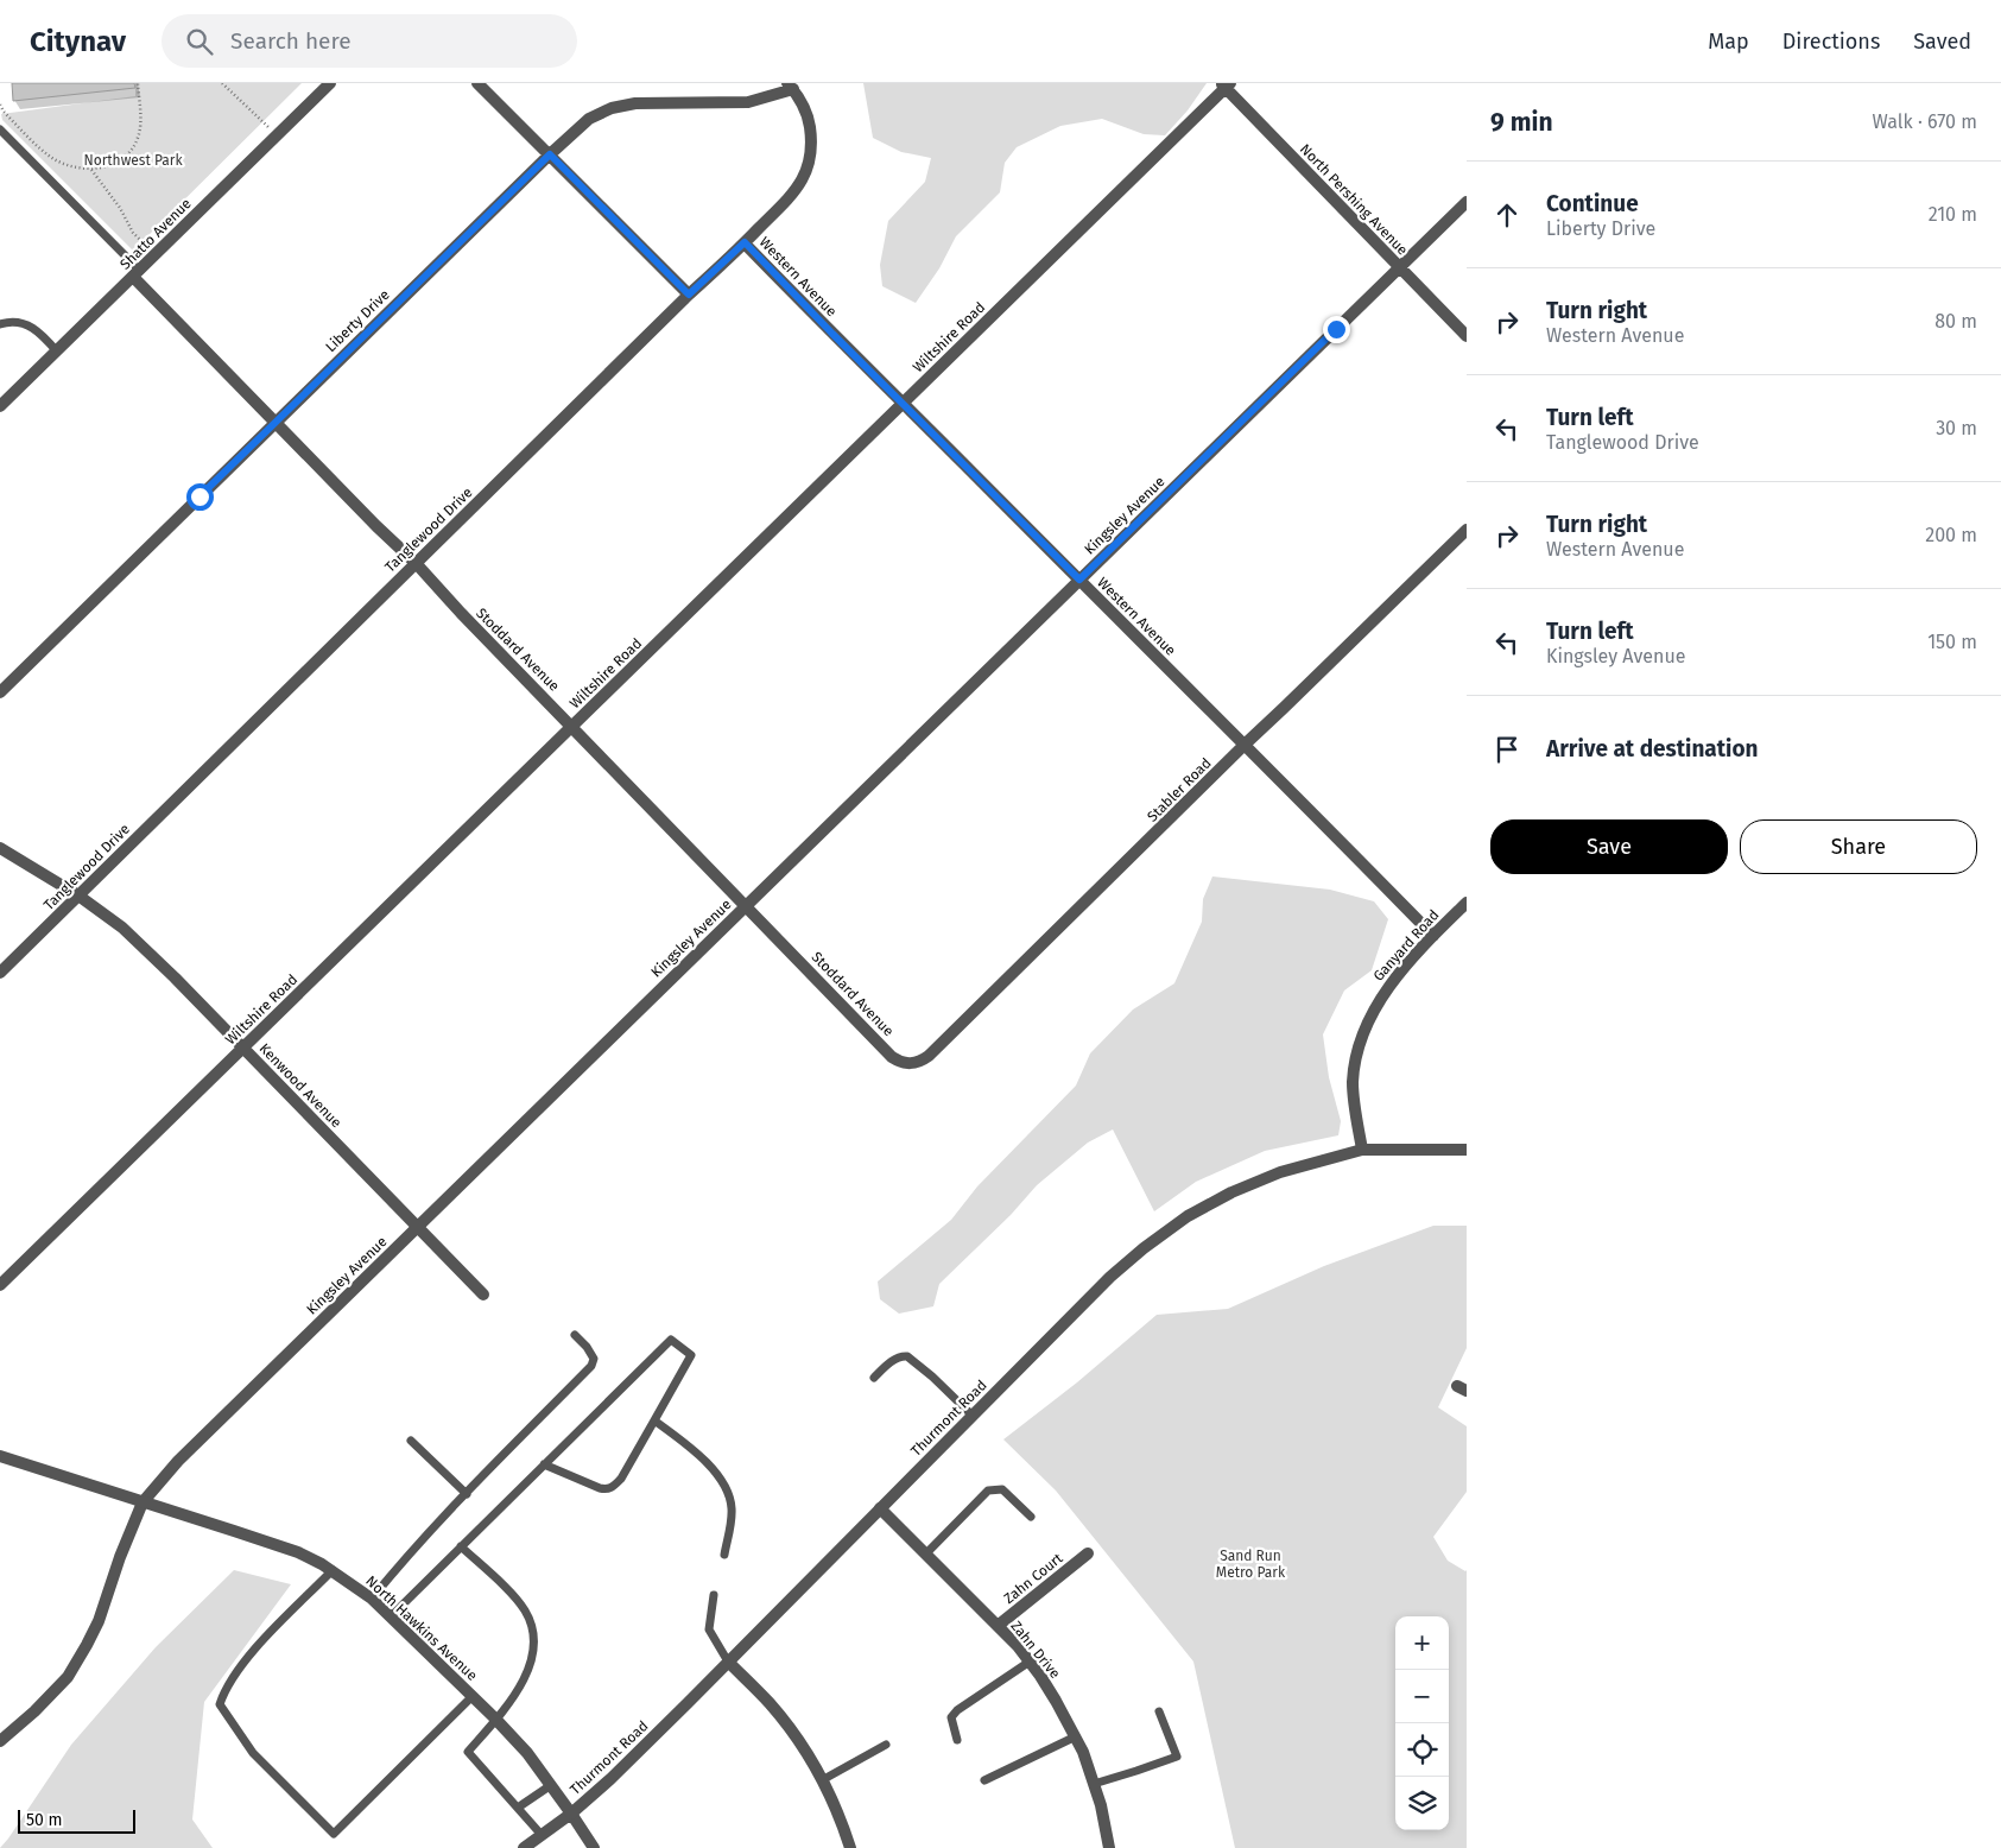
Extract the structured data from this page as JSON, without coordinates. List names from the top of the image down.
{
  "streets": {
    "street": [
      "North Pershing Avenue",
      "Shatto Avenue",
      "Western Avenue",
      "Liberty Drive",
      "Wiltshire Road",
      "Kingsley Avenue",
      "Tanglewood Drive",
      "Stoddard Avenue",
      "Stabler Road",
      "Ganyard Road",
      "Kenwood Avenue",
      "Thurmont Road",
      "Zahn Court",
      "North Hawkins Avenue",
      "Zahn Drive"
    ]
  },
  "crossings": [
    ["North Pershing Avenue", "Wiltshire Road"],
    ["North Pershing Avenue", "Kingsley Avenue"],
    ["Shatto Avenue", "Stoddard Avenue"],
    ["Western Avenue", "Wiltshire Road"],
    ["Western Avenue", "Kingsley Avenue"],
    ["Western Avenue", "Tanglewood Drive"],
    ["Western Avenue", "Stabler Road"],
    ["Western Avenue", "Ganyard Road"],
    ["Liberty Drive", "Tanglewood Drive"],
    ["Liberty Drive", "Stoddard Avenue"],
    ["Wiltshire Road", "Stoddard Avenue"],
    ["Wiltshire Road", "Kenwood Avenue"],
    ["Kingsley Avenue", "Stoddard Avenue"],
    ["Kingsley Avenue", "Kenwood Avenue"],
    ["Kingsley Avenue", "North Hawkins Avenue"],
    ["Tanglewood Drive", "Stoddard Avenue"],
    ["Tanglewood Drive", "Kenwood Avenue"],
    ["Stoddard Avenue", "Stabler Road"],
    ["Ganyard Road", "Thurmont Road"],
    ["Thurmont Road", "North Hawkins Avenue"],
    ["Thurmont Road", "Zahn Drive"],
    ["Zahn Court", "Zahn Drive"]
  ],
  "parks": ["Northwest Park", "Sand Run Metro Park"],
  "scale_bar": "50 m",
  "page": {
    "header": "Citynav",
    "search": "Search here",
    "nav": ["Map", "Directions", "Saved"],
    "heading": ["9 min", "Walk · 670 m"],
    "list": [
      ["Continue", "Liberty Drive", "210 m"],
      ["Turn right", "Western Avenue", "80 m"],
      ["Turn left", "Tanglewood Drive", "30 m"],
      ["Turn right", "Western Avenue", "200 m"],
      ["Turn left", "Kingsley Avenue", "150 m"],
      "Arrive at destination"
    ],
    "buttons": ["Save", "Share"],
    "map_buttons": ["+", "−"],
    "scale": "50 m"
  }
}
